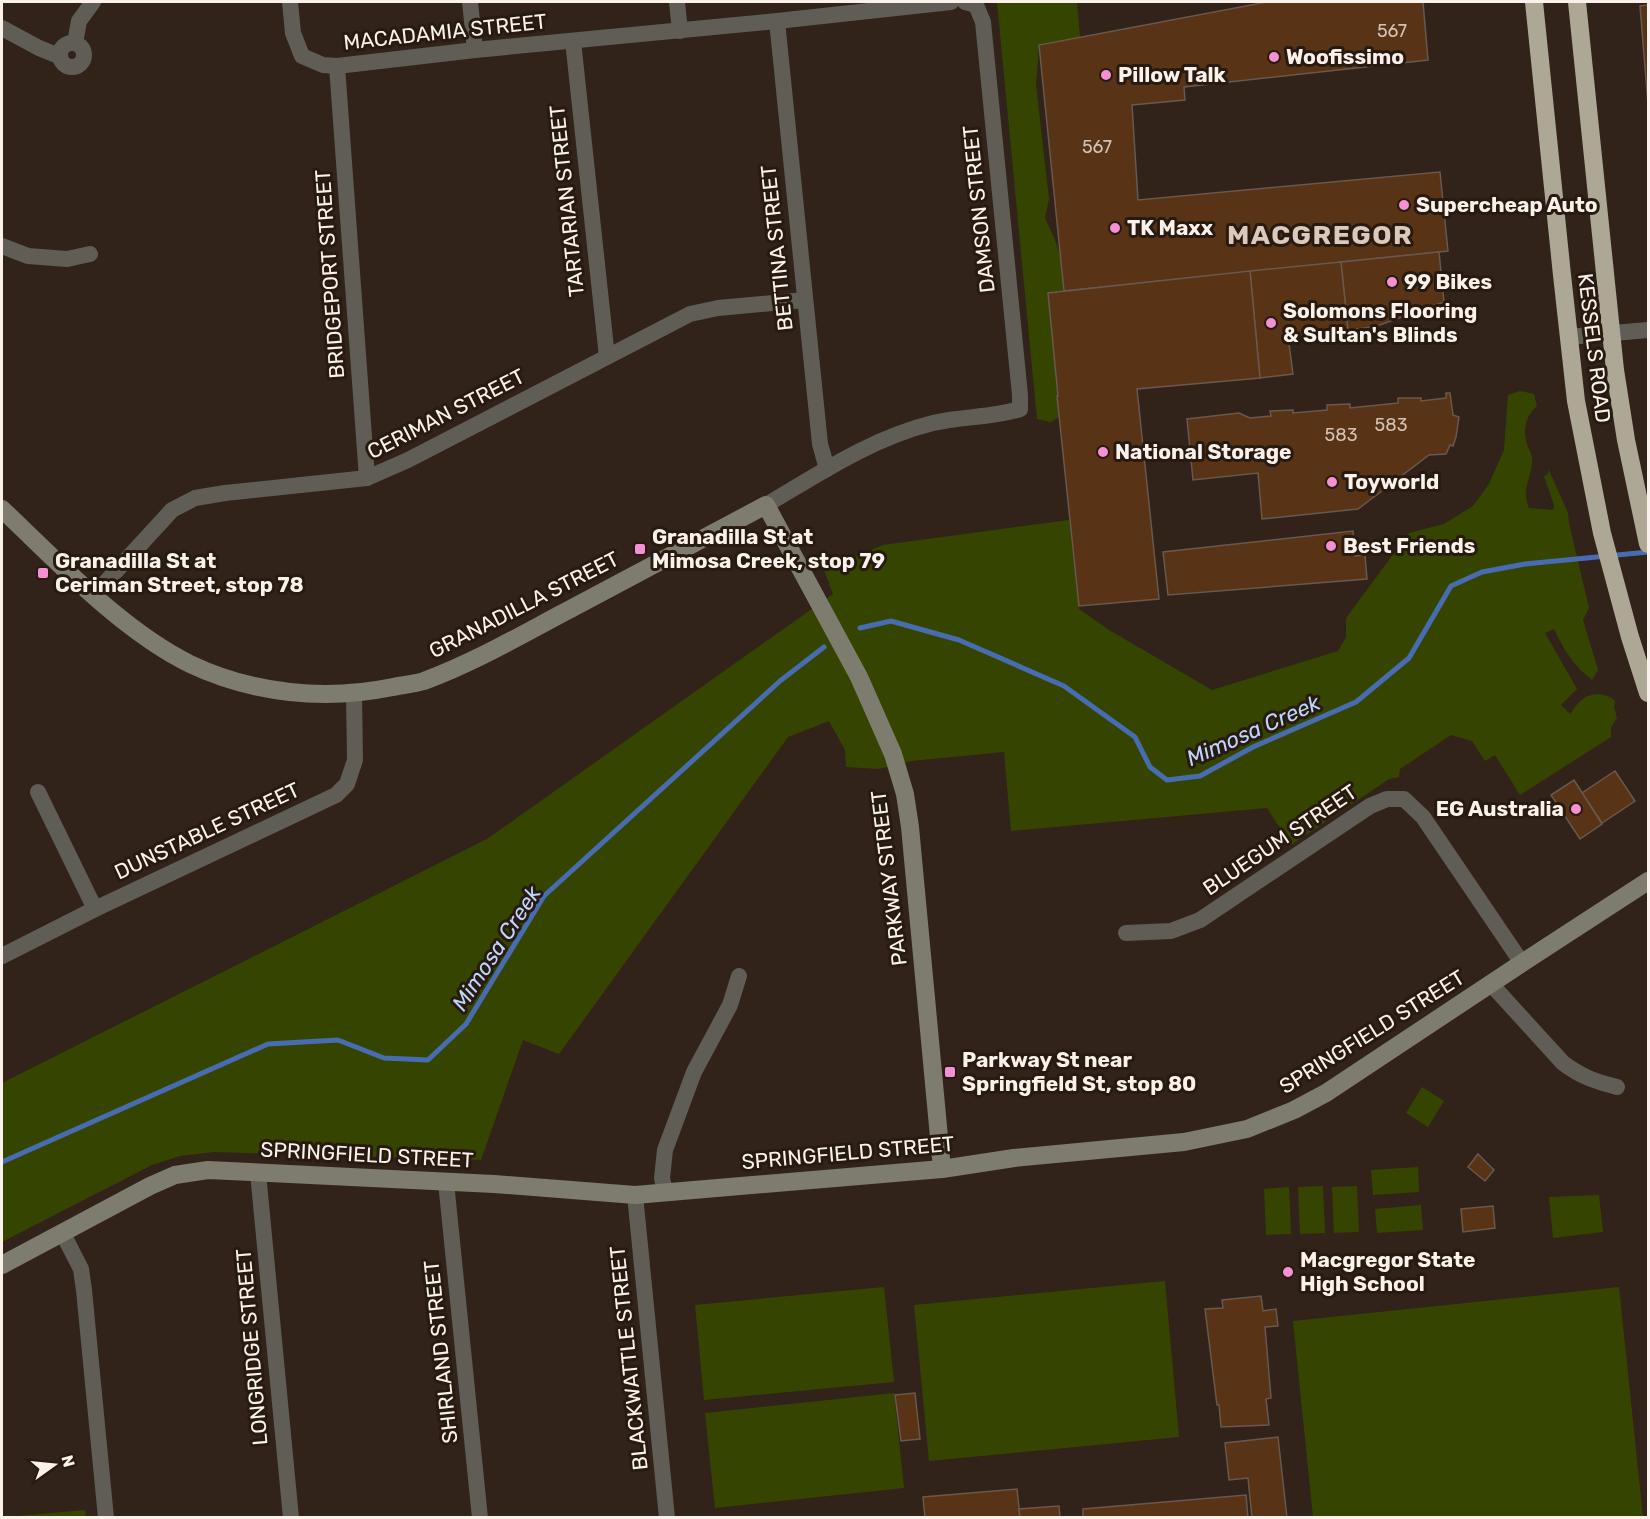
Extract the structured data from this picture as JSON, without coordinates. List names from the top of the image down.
{
  "streets": {
    "highway": ["KESSELS ROAD"],
    "street": [
      "MACADAMIA STREET",
      "TARTARIAN STREET",
      "DAMSON STREET",
      "BETTINA STREET",
      "BRIDGEPORT STREET",
      "CERIMAN STREET",
      "GRANADILLA STREET",
      "DUNSTABLE STREET",
      "BLUEGUM STREET",
      "PARKWAY STREET",
      "SPRINGFIELD STREET",
      "LONGRIDGE STREET",
      "SHIRLAND STREET",
      "BLACKWATTLE STREET"
    ]
  },
  "crossings": [
    ["MACADAMIA STREET", "TARTARIAN STREET"],
    ["MACADAMIA STREET", "BETTINA STREET"],
    ["MACADAMIA STREET", "BRIDGEPORT STREET"],
    ["TARTARIAN STREET", "CERIMAN STREET"],
    ["DAMSON STREET", "GRANADILLA STREET"],
    ["BETTINA STREET", "CERIMAN STREET"],
    ["BETTINA STREET", "GRANADILLA STREET"],
    ["BRIDGEPORT STREET", "CERIMAN STREET"],
    ["CERIMAN STREET", "GRANADILLA STREET"],
    ["GRANADILLA STREET", "DUNSTABLE STREET"],
    ["GRANADILLA STREET", "PARKWAY STREET"],
    ["BLUEGUM STREET", "SPRINGFIELD STREET"],
    ["PARKWAY STREET", "SPRINGFIELD STREET"],
    ["SPRINGFIELD STREET", "LONGRIDGE STREET"],
    ["SPRINGFIELD STREET", "SHIRLAND STREET"],
    ["SPRINGFIELD STREET", "BLACKWATTLE STREET"]
  ],
  "districts": ["MACGREGOR"],
  "water": ["Mimosa Creek"],
  "places": {
    "other": [
      "Woofissimo",
      "Pillow Talk",
      "Supercheap Auto",
      "TK Maxx",
      "99 Bikes",
      "Solomons Flooring & Sultan's Blinds",
      "National Storage",
      "Toyworld",
      "Best Friends",
      "EG Australia",
      "Macgregor State High School"
    ],
    "transit": ["Granadilla St at Mimosa Creek, stop 79", "Granadilla St at Ceriman Street, stop 78", "Parkway St near Springfield St, stop 80"]
  },
  "house_numbers": [
    "567",
    "567",
    "583",
    "583"
  ],
  "north": "right"
}
